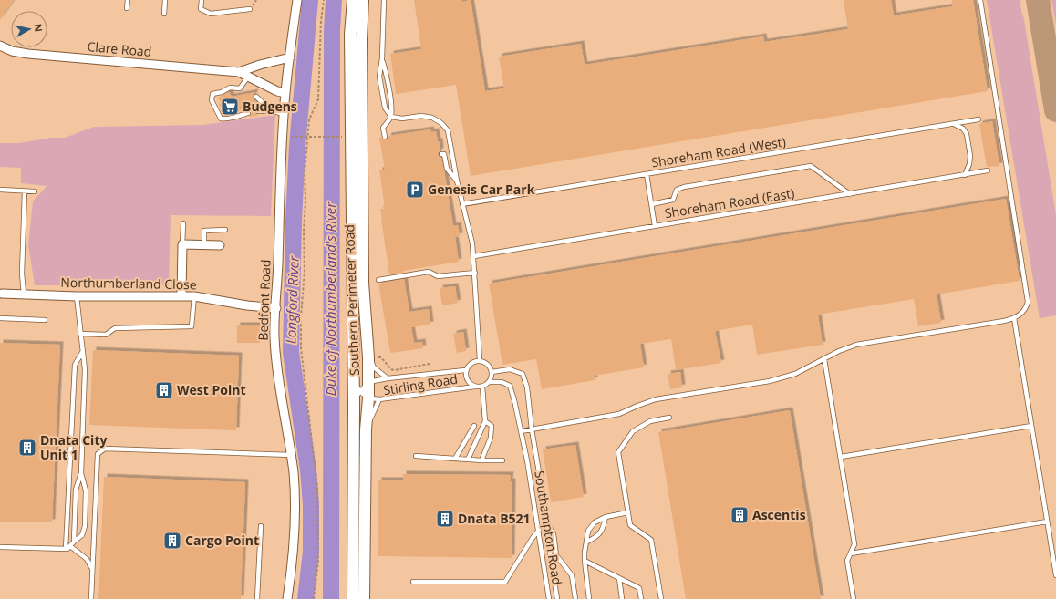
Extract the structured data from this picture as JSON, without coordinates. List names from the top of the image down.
{
  "streets": {
    "street": [
      "Clare Road",
      "Northumberland Close",
      "Bedfont Road",
      "Southern Perimeter Road"
    ],
    "lane": [
      "Shoreham Road (West)",
      "Shoreham Road (East)",
      "Stirling Road",
      "Southampton Road"
    ]
  },
  "crossings": [
    ["Clare Road", "Bedfont Road"],
    ["Northumberland Close", "Bedfont Road"],
    ["Southern Perimeter Road", "Stirling Road"],
    ["Stirling Road", "Southampton Road"]
  ],
  "water": ["Duke of Northumberland's River", "Longford River"],
  "places": {
    "supermarket": ["Budgens"],
    "parking": ["Genesis Car Park"],
    "building": [
      "West Point",
      "Dnata City Unit 1",
      "Ascentis",
      "Dnata B521",
      "Cargo Point"
    ]
  },
  "north": "right"
}
